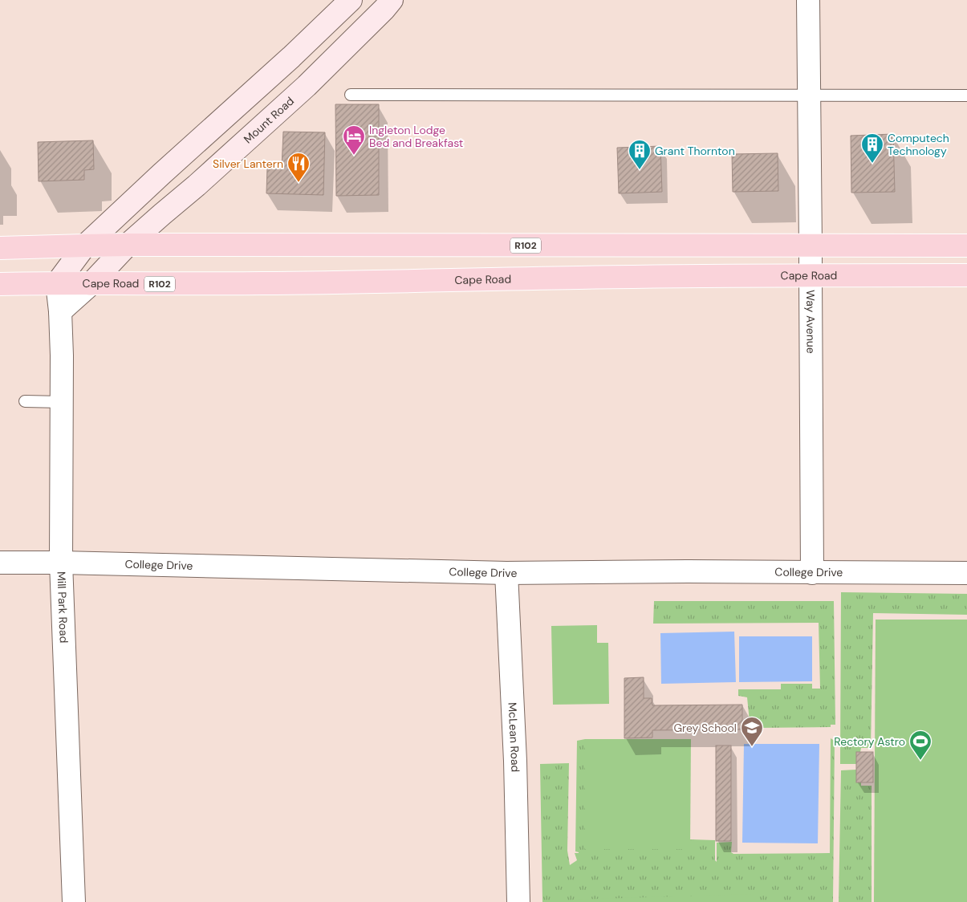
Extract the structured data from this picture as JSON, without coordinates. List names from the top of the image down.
{
  "streets": {
    "main road": ["Mount Road", "R102", "Cape Road"],
    "street": [
      "Way Avenue",
      "College Drive",
      "Mill Park Road",
      "McLean Road"
    ]
  },
  "crossings": [
    ["Mount Road", "R102"],
    ["Mount Road", "Cape Road"],
    ["R102", "Way Avenue"],
    ["Cape Road", "Way Avenue"],
    ["Cape Road", "Mill Park Road"],
    ["Way Avenue", "College Drive"],
    ["College Drive", "Mill Park Road"],
    ["College Drive", "McLean Road"]
  ],
  "places": {
    "hotel": ["Ingleton Lodge Bed and Breakfast"],
    "building": ["Computech Technology", "Grant Thornton"],
    "restaurant": ["Silver Lantern"],
    "school or university": ["Grey School"],
    "sports": ["Rectory Astro"]
  }
}
